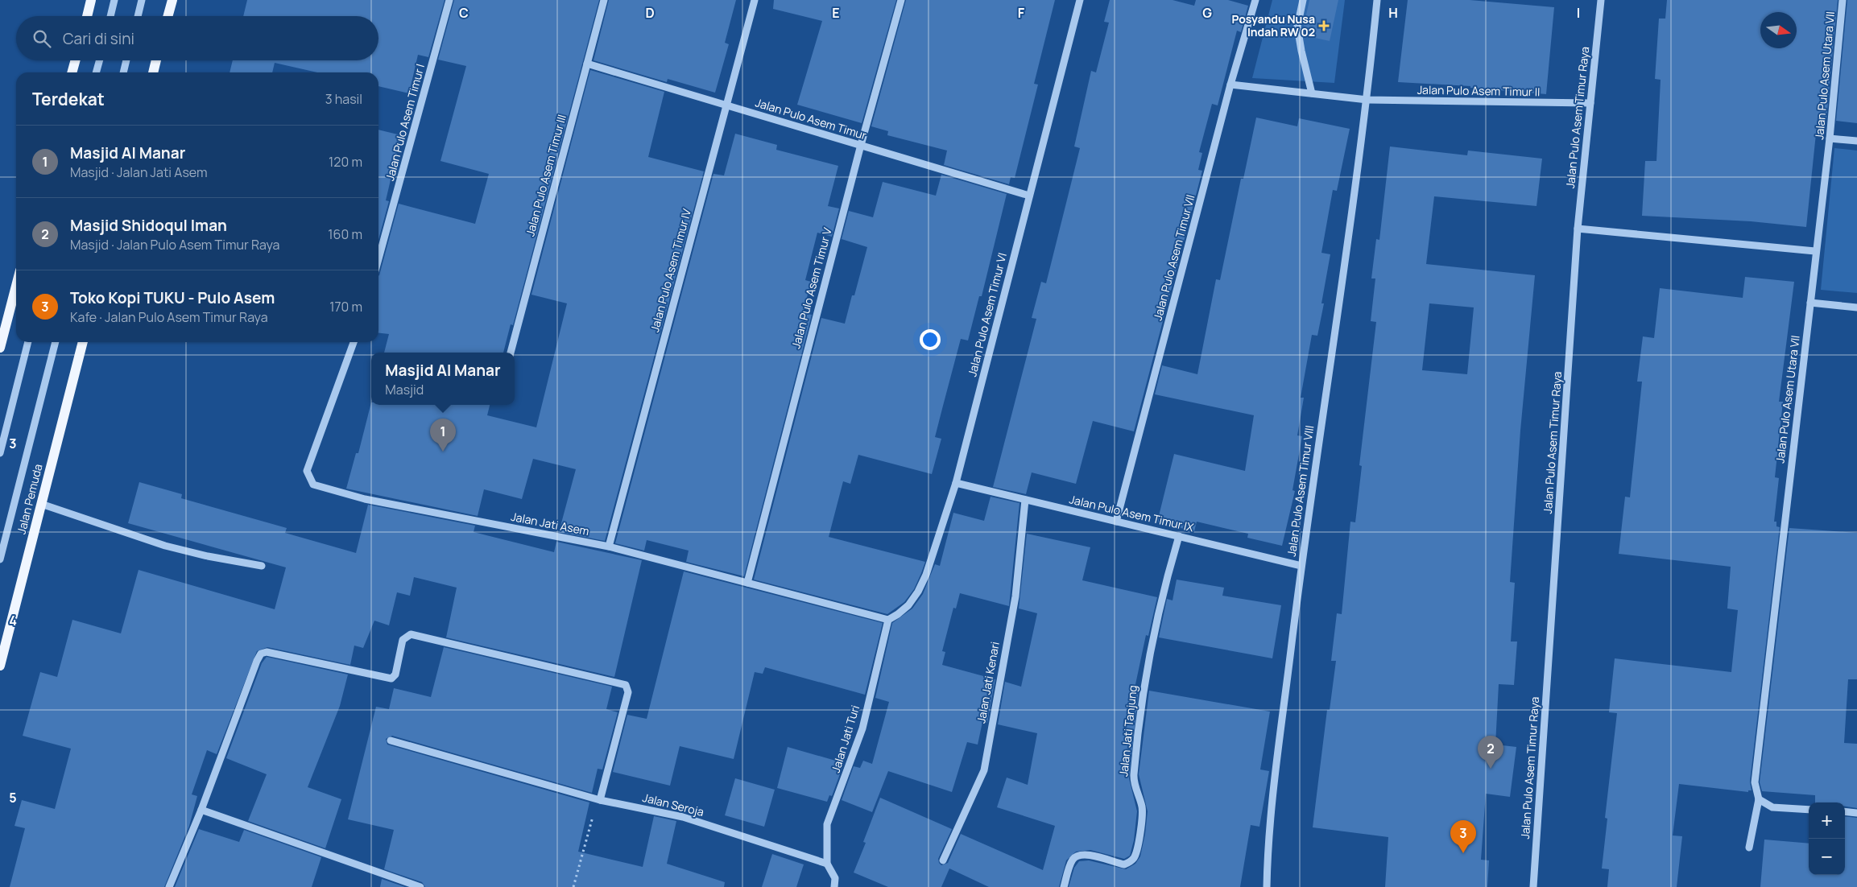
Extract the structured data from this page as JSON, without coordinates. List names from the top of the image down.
{
  "streets": {
    "main road": ["Jalan Pemuda"],
    "street": [
      "Jalan Pulo Asem Utara VII",
      "Jalan Pulo Asem Timur II",
      "Jalan Pulo Asem Timur Raya",
      "Jalan Pulo Asem Timur",
      "Jalan Pulo Asem Timur I",
      "Jalan Pulo Asem Timur III",
      "Jalan Pulo Asem Timur VII",
      "Jalan Pulo Asem Timur IV",
      "Jalan Pulo Asem Timur V",
      "Jalan Pulo Asem Timur VI",
      "Jalan Pulo Asem Timur VIII",
      "Jalan Pulo Asem Timur IX",
      "Jalan Jati Asem",
      "Jalan Jati Kenari",
      "Jalan Jati Tanjung",
      "Jalan Jati Turi",
      "Jalan Seroja"
    ]
  },
  "crossings": [
    ["Jalan Pulo Asem Timur II", "Jalan Pulo Asem Timur Raya"],
    ["Jalan Pulo Asem Timur II", "Jalan Pulo Asem Timur VII"],
    ["Jalan Pulo Asem Timur II", "Jalan Pulo Asem Timur VIII"],
    ["Jalan Pulo Asem Timur", "Jalan Pulo Asem Timur III"],
    ["Jalan Pulo Asem Timur", "Jalan Pulo Asem Timur IV"],
    ["Jalan Pulo Asem Timur", "Jalan Pulo Asem Timur V"],
    ["Jalan Pulo Asem Timur", "Jalan Pulo Asem Timur VI"],
    ["Jalan Pulo Asem Timur VII", "Jalan Pulo Asem Timur IX"],
    ["Jalan Pulo Asem Timur IV", "Jalan Jati Asem"],
    ["Jalan Pulo Asem Timur V", "Jalan Jati Asem"],
    ["Jalan Pulo Asem Timur VI", "Jalan Pulo Asem Timur IX"],
    ["Jalan Pulo Asem Timur VI", "Jalan Jati Asem"],
    ["Jalan Pulo Asem Timur VI", "Jalan Jati Turi"],
    ["Jalan Pulo Asem Timur VIII", "Jalan Pulo Asem Timur IX"],
    ["Jalan Pulo Asem Timur IX", "Jalan Jati Kenari"],
    ["Jalan Pulo Asem Timur IX", "Jalan Jati Tanjung"],
    ["Jalan Jati Asem", "Jalan Jati Turi"],
    ["Jalan Jati Turi", "Jalan Seroja"]
  ],
  "places": {
    "health": ["Posyandu Nusa Indah RW 02"]
  },
  "north": "right",
  "page": {
    "search": "Cari di sini",
    "heading": ["Terdekat", "3 hasil"],
    "list": [
      {
        "mark": "1",
        "name": "Masjid Al Manar",
        "note": "Masjid · Jalan Jati Asem",
        "value": "120 m"
      },
      {
        "mark": "2",
        "name": "Masjid Shidoqul Iman",
        "note": "Masjid · Jalan Pulo Asem Timur Raya",
        "value": "160 m"
      },
      {
        "mark": "3",
        "name": "Toko Kopi TUKU - Pulo Asem",
        "note": "Kafe · Jalan Pulo Asem Timur Raya",
        "value": "170 m"
      }
    ],
    "popup": ["Masjid Al Manar", "Masjid"],
    "pins": ["1", "2", "3"],
    "map_buttons": ["+", "−"]
  },
  "grid": {
    "columns": [
      "C",
      "D",
      "E",
      "F",
      "G",
      "H",
      "I"
    ],
    "rows": ["3", "4", "5"]
  }
}
